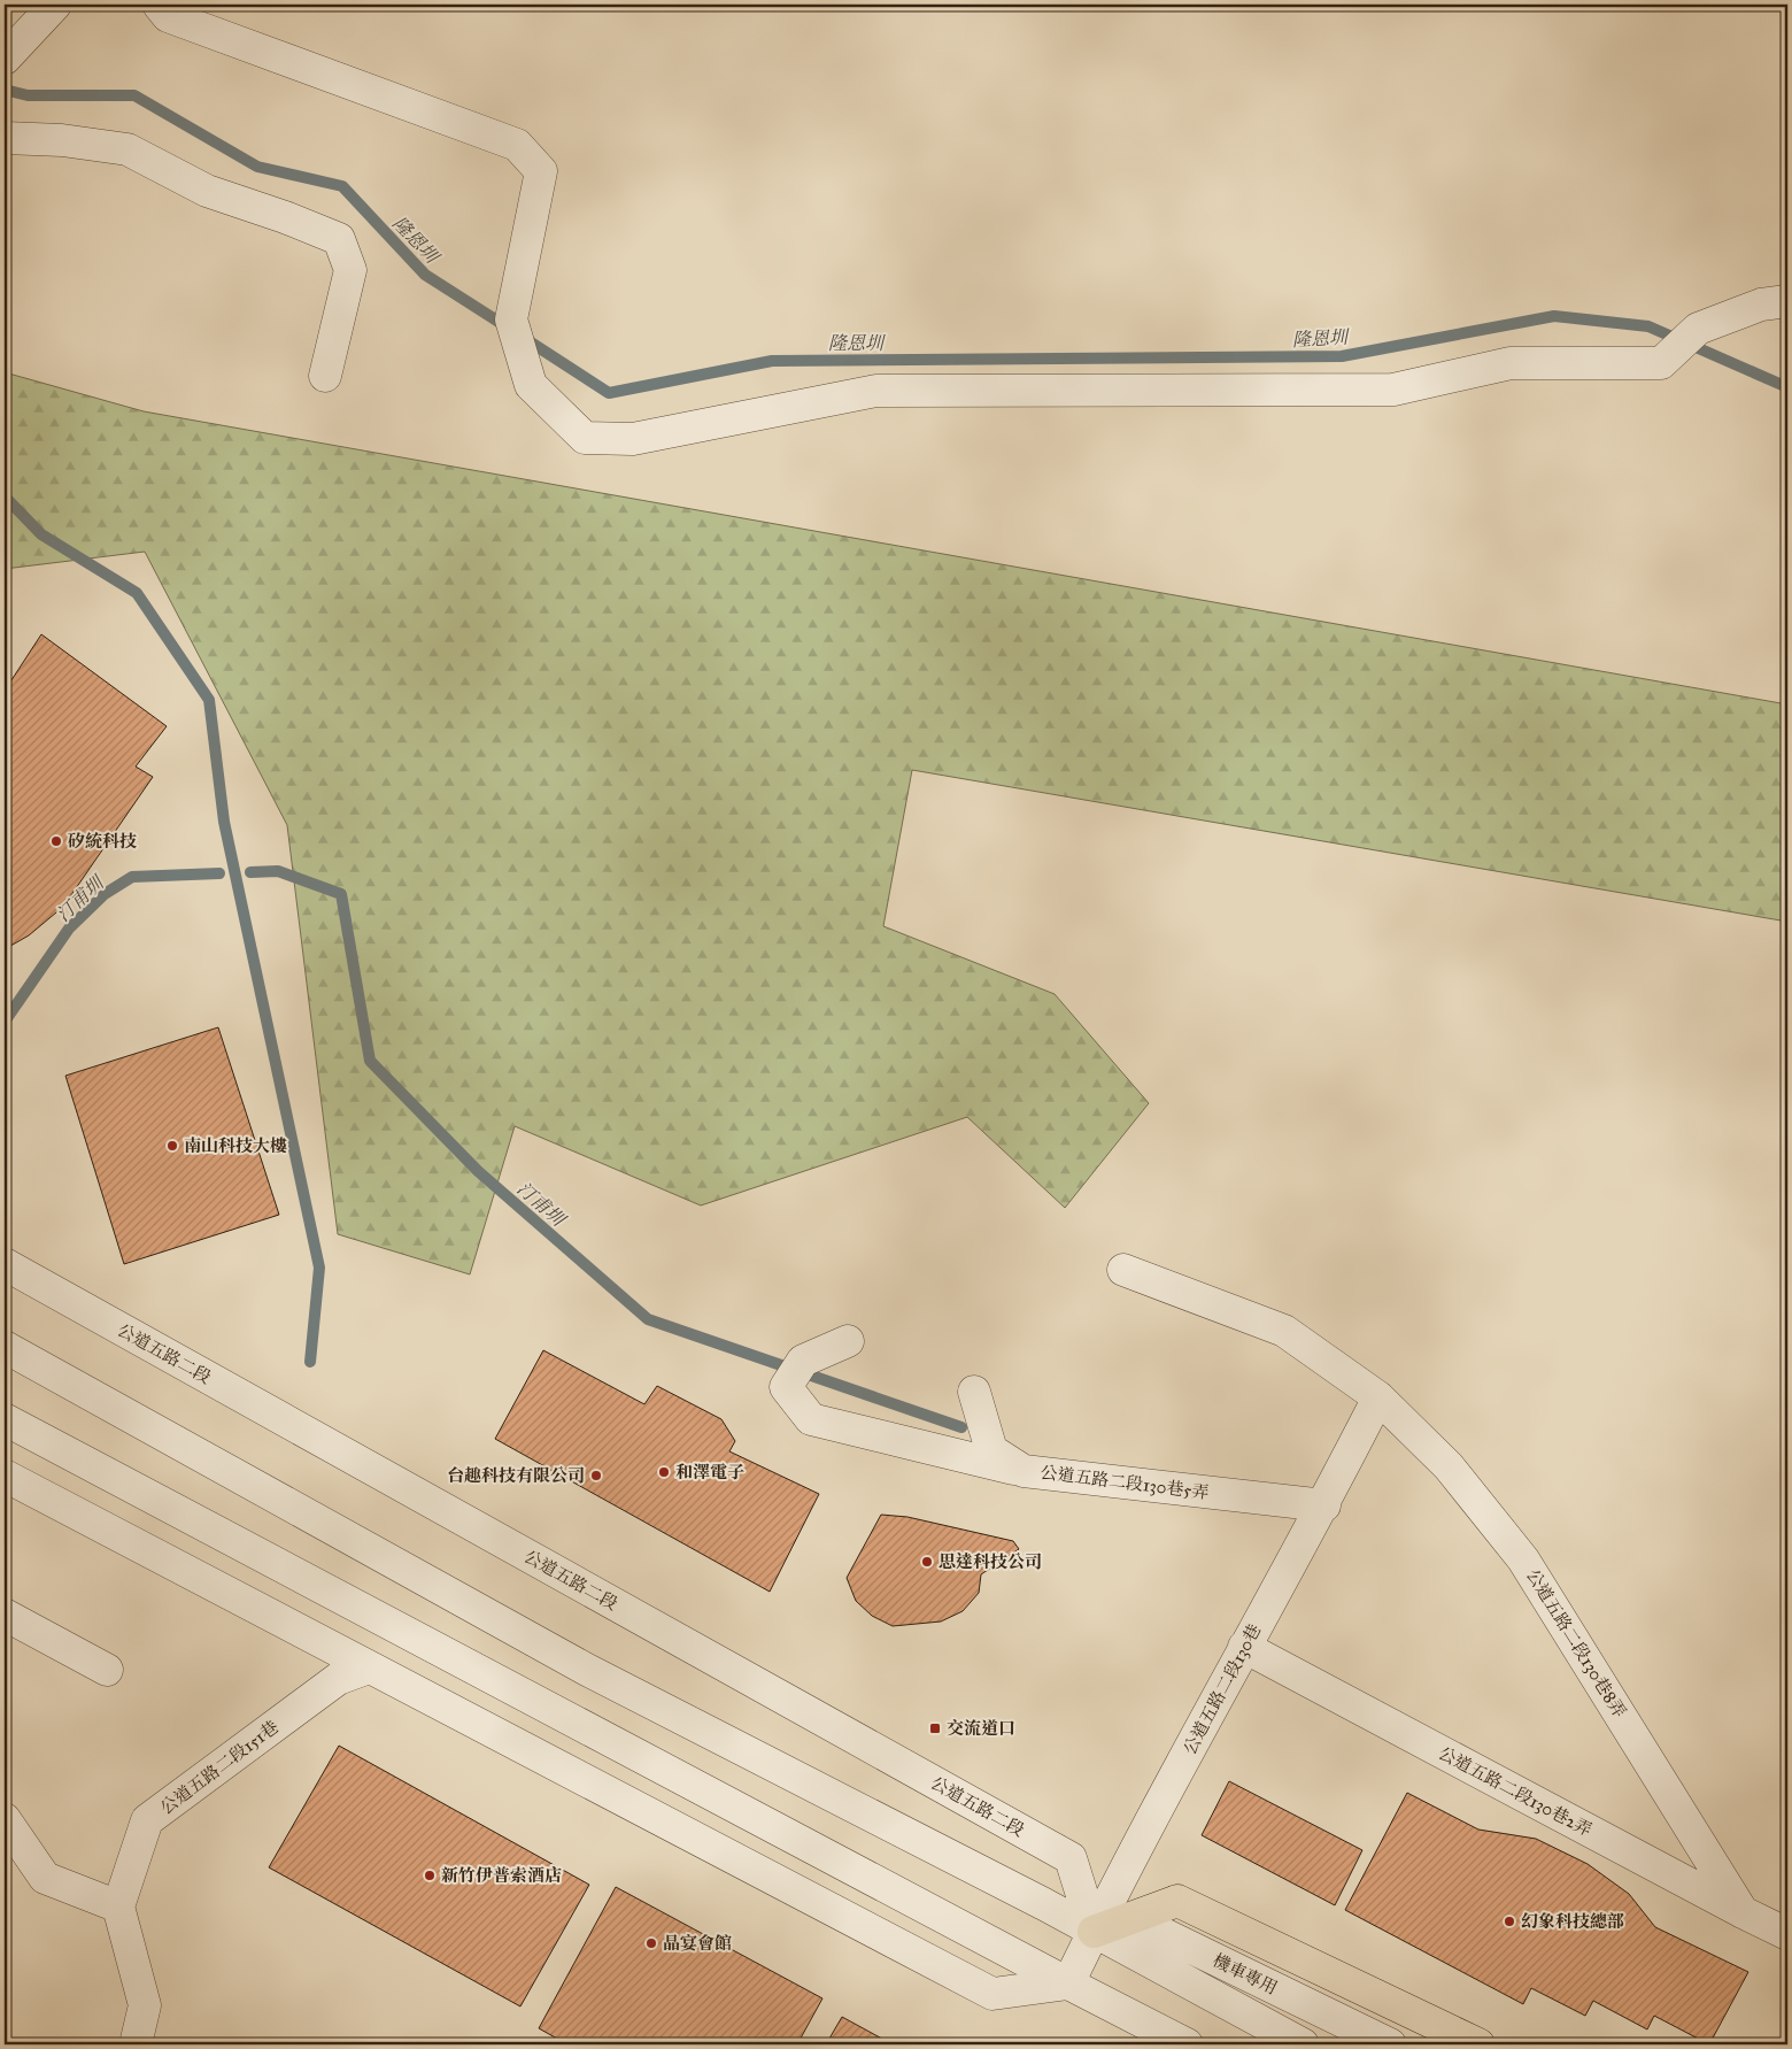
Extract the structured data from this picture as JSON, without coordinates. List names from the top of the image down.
{
  "streets": {
    "street": [
      "公道五路二段",
      "公道五路二段130巷5弄",
      "公道五路二段130巷8弄",
      "公道五路二段130巷",
      "公道五路二段151巷",
      "公道五路二段130巷2弄",
      "機車專用"
    ]
  },
  "crossings": [
    ["公道五路二段", "公道五路二段130巷"],
    ["公道五路二段", "機車專用"],
    ["公道五路二段130巷5弄", "公道五路二段130巷"],
    ["公道五路二段130巷8弄", "公道五路二段130巷"],
    ["公道五路二段130巷8弄", "公道五路二段130巷2弄"],
    ["公道五路二段130巷", "公道五路二段130巷2弄"],
    ["公道五路二段130巷", "機車專用"]
  ],
  "water": ["隆恩圳", "汀甫圳"],
  "places": {
    "other": [
      "矽統科技",
      "南山科技大樓",
      "和澤電子",
      "台趣科技有限公司",
      "思達科技公司",
      "新竹伊普索酒店",
      "幻象科技總部",
      "晶宴會館"
    ],
    "transit": ["交流道口"]
  }
}
